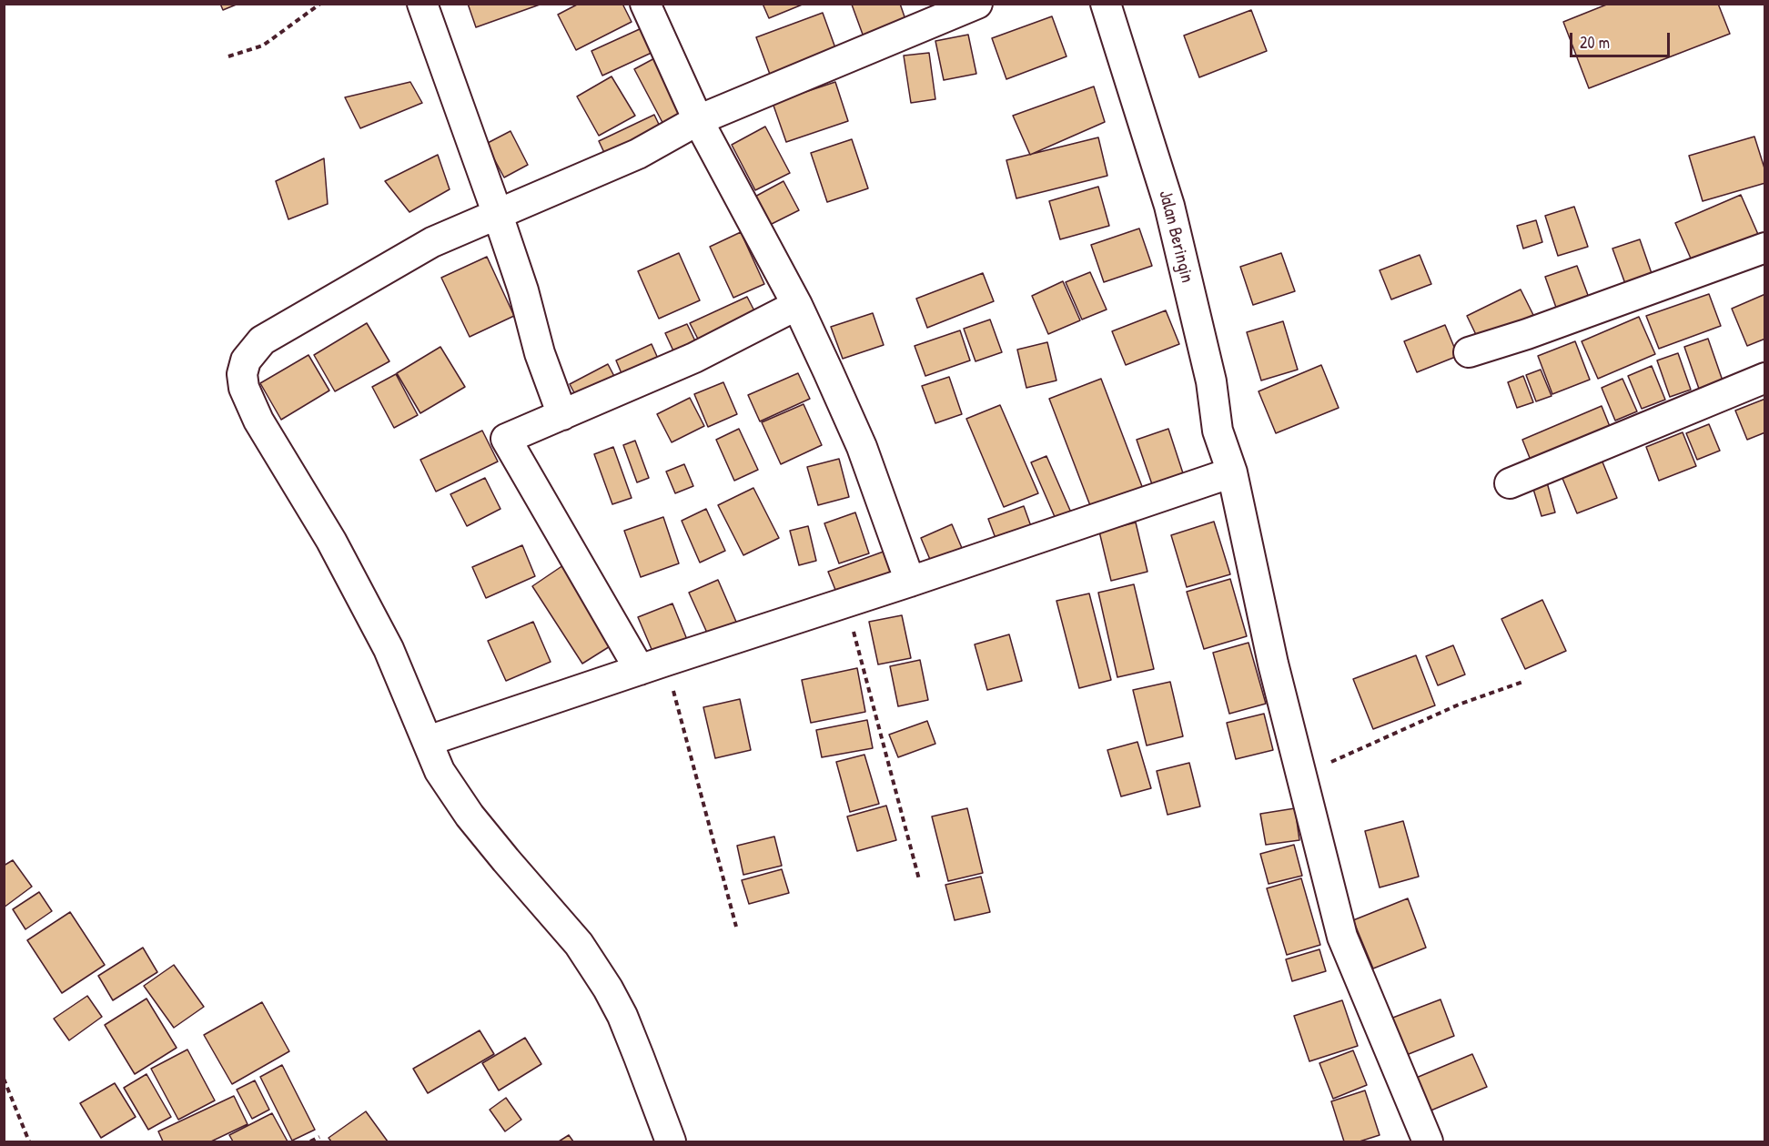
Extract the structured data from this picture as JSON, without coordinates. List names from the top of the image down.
{
  "streets": {
    "street": ["Jalan Beringin"]
  },
  "scale_bar": "20 m"
}
